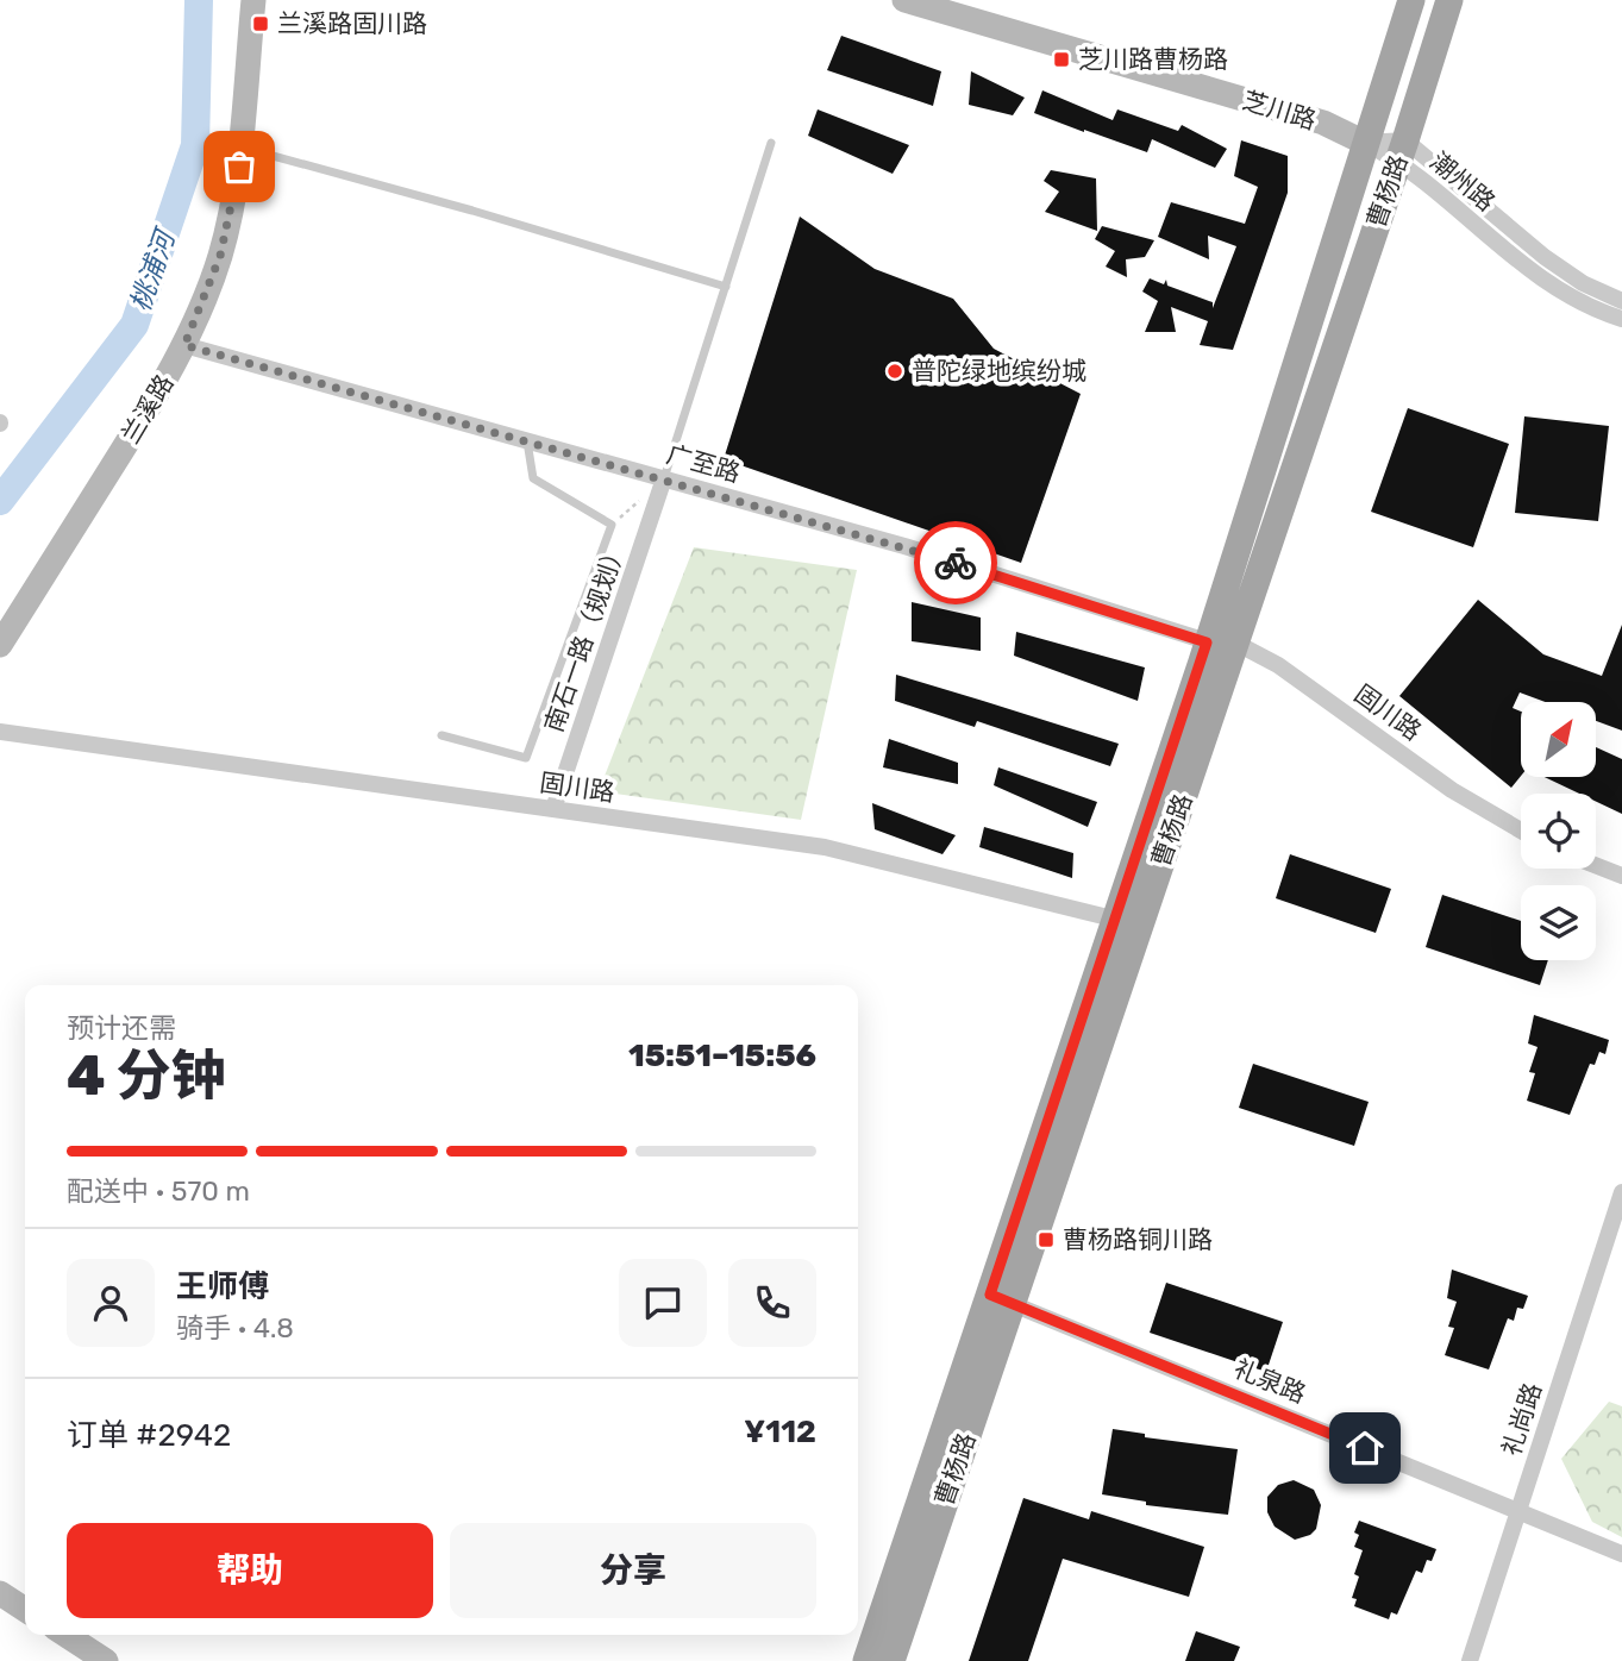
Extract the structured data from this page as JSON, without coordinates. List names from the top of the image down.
{
  "streets": {
    "main road": ["曹杨路"],
    "street": [
      "芝川路",
      "潮州路",
      "兰溪路",
      "广至路",
      "南石一路（规划）",
      "固川路",
      "礼泉路",
      "礼尚路"
    ]
  },
  "crossings": [
    ["芝川路", "潮州路"],
    ["芝川路", "曹杨路"],
    ["潮州路", "曹杨路"],
    ["曹杨路", "广至路"],
    ["曹杨路", "固川路"],
    ["曹杨路", "礼泉路"],
    ["兰溪路", "广至路"],
    ["广至路", "南石一路（规划）"],
    ["广至路", "固川路"],
    ["南石一路（规划）", "固川路"],
    ["礼泉路", "礼尚路"]
  ],
  "water": ["桃浦河"],
  "places": {
    "transit": ["兰溪路固川路", "芝川路曹杨路", "曹杨路铜川路"],
    "other": ["普陀绿地缤纷城"]
  },
  "north": "top right",
  "page": {
    "heading": ["4 分钟", "预计还需", "15:51–15:56"],
    "panel": [
      "王师傅",
      "骑手 · 4.8",
      "订单 #2942",
      "¥112"
    ],
    "bar": "配送中 · 570 m",
    "buttons": ["帮助", "分享"]
  }
}
